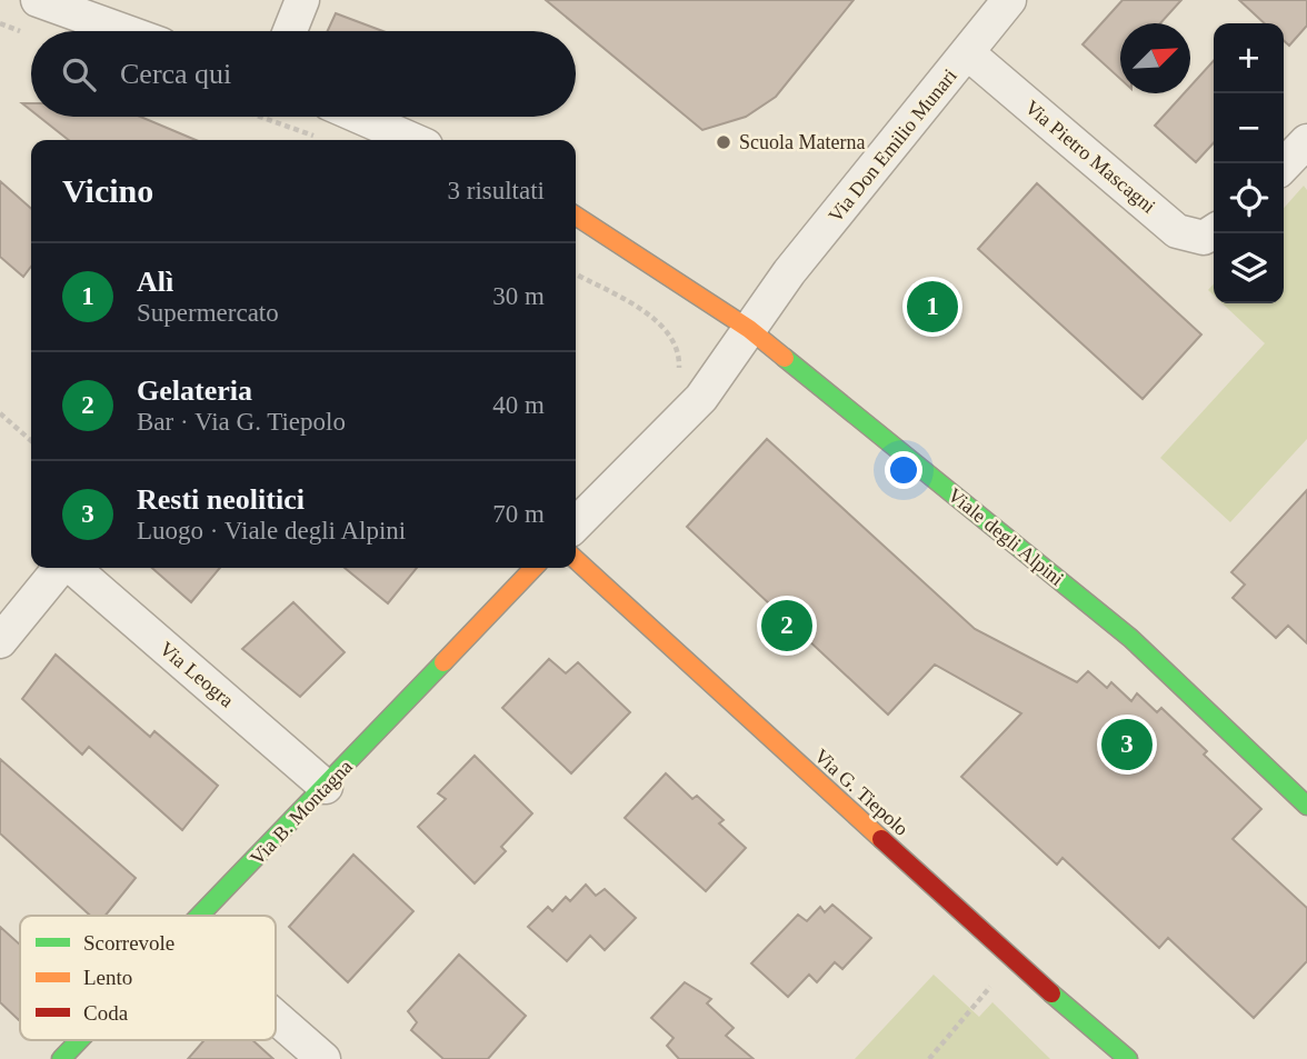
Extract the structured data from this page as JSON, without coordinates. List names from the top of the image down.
{
  "streets": {
    "street": [
      "Via Don Emilio Munari",
      "Via Pietro Mascagni",
      "Viale degli Alpini",
      "Via Leogra",
      "Via G. Tiepolo",
      "Via B. Montagna"
    ]
  },
  "crossings": [
    ["Via Don Emilio Munari", "Via Pietro Mascagni"],
    ["Via Don Emilio Munari", "Viale degli Alpini"],
    ["Via Leogra", "Via B. Montagna"]
  ],
  "places": ["Scuola Materna"],
  "legend": ["Scorrevole", "Lento", "Coda"],
  "north": "top right",
  "page": {
    "map_buttons": ["+", "−"],
    "search": "Cerca qui",
    "heading": ["Vicino", "3 risultati"],
    "list": [
      {
        "mark": "1",
        "name": "Alì",
        "note": "Supermercato",
        "value": "30 m"
      },
      {
        "mark": "2",
        "name": "Gelateria",
        "note": "Bar · Via G. Tiepolo",
        "value": "40 m"
      },
      {
        "mark": "3",
        "name": "Resti neolitici",
        "note": "Luogo · Viale degli Alpini",
        "value": "70 m"
      }
    ],
    "pins": ["1", "2", "3"]
  }
}
